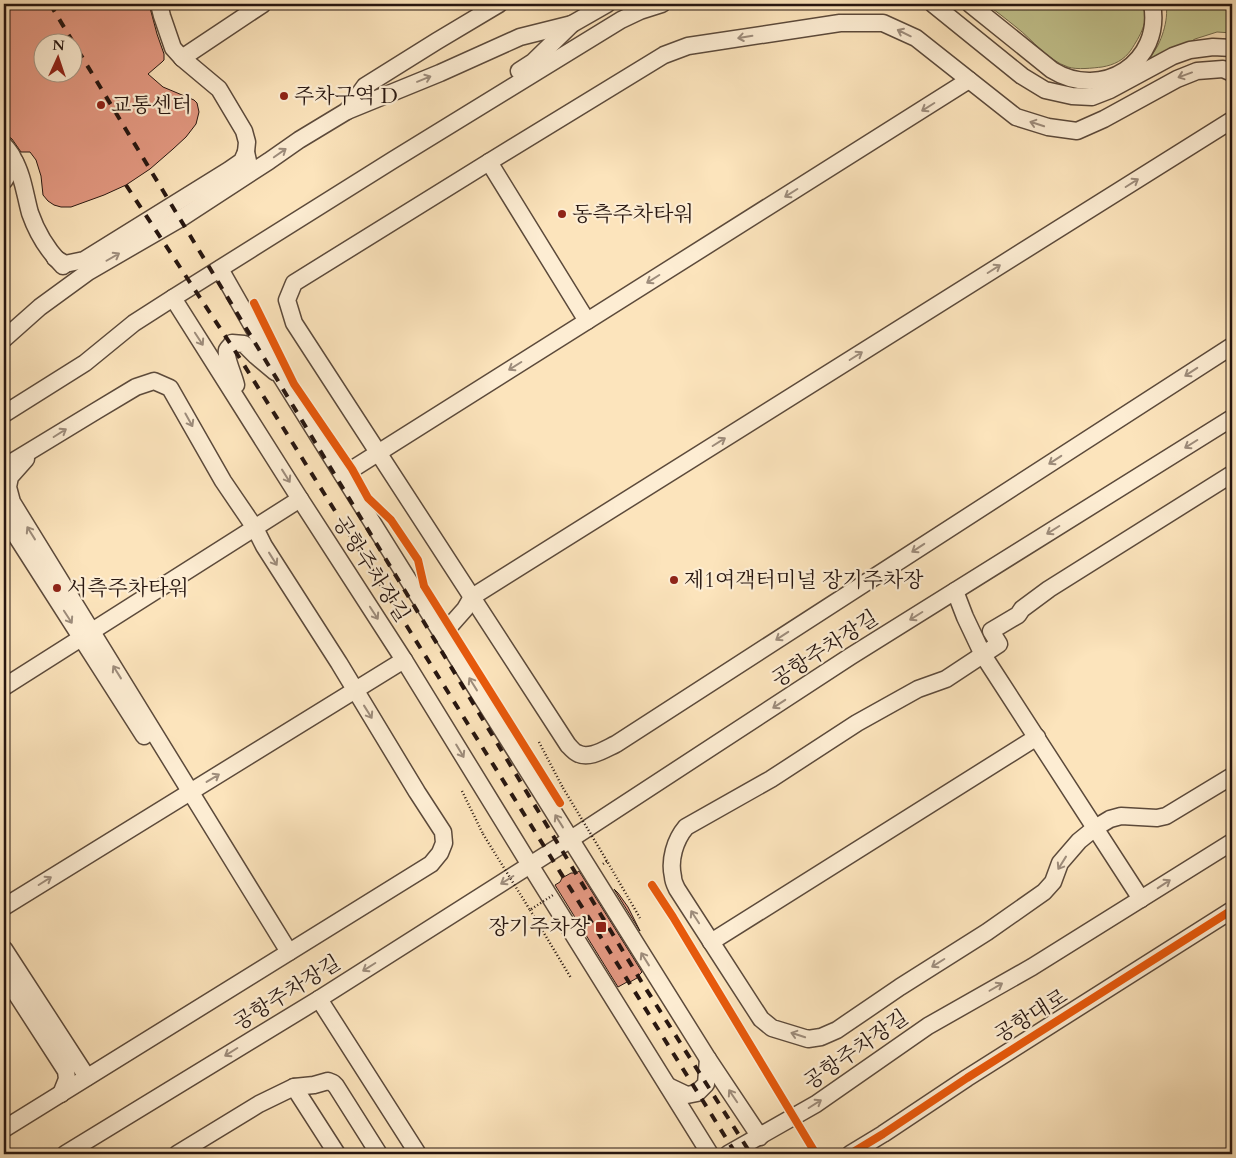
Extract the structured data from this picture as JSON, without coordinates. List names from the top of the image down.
{
  "streets": {
    "street": ["공항주차장길", "공항대로"]
  },
  "places": {
    "other": [
      "주차구역 D",
      "교통센터",
      "동측주차타워",
      "제1여객터미널 장기주차장",
      "서측주차타워"
    ],
    "transit": ["장기주차장"]
  },
  "north": "top"
}
